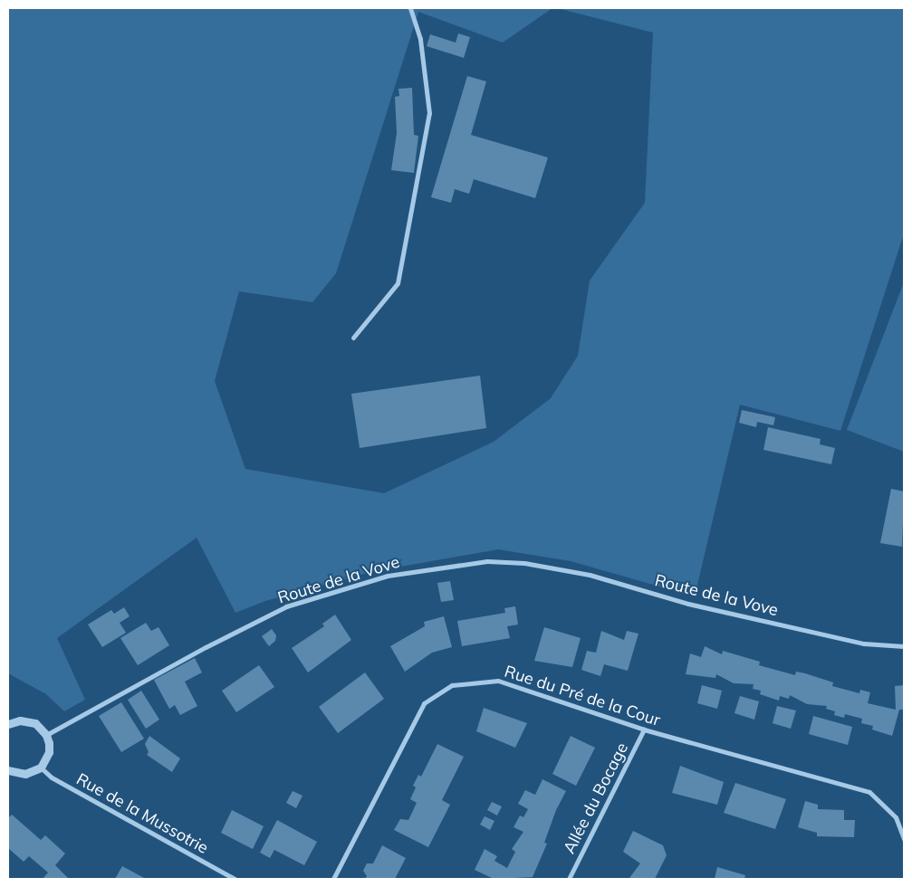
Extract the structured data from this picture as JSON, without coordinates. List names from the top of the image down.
{
  "streets": {
    "street": [
      "Route de la Vove",
      "Rue du Pré de la Cour",
      "Allée du Bocage",
      "Rue de la Mussotrie"
    ]
  },
  "crossings": [
    ["Rue du Pré de la Cour", "Allée du Bocage"]
  ]
}
